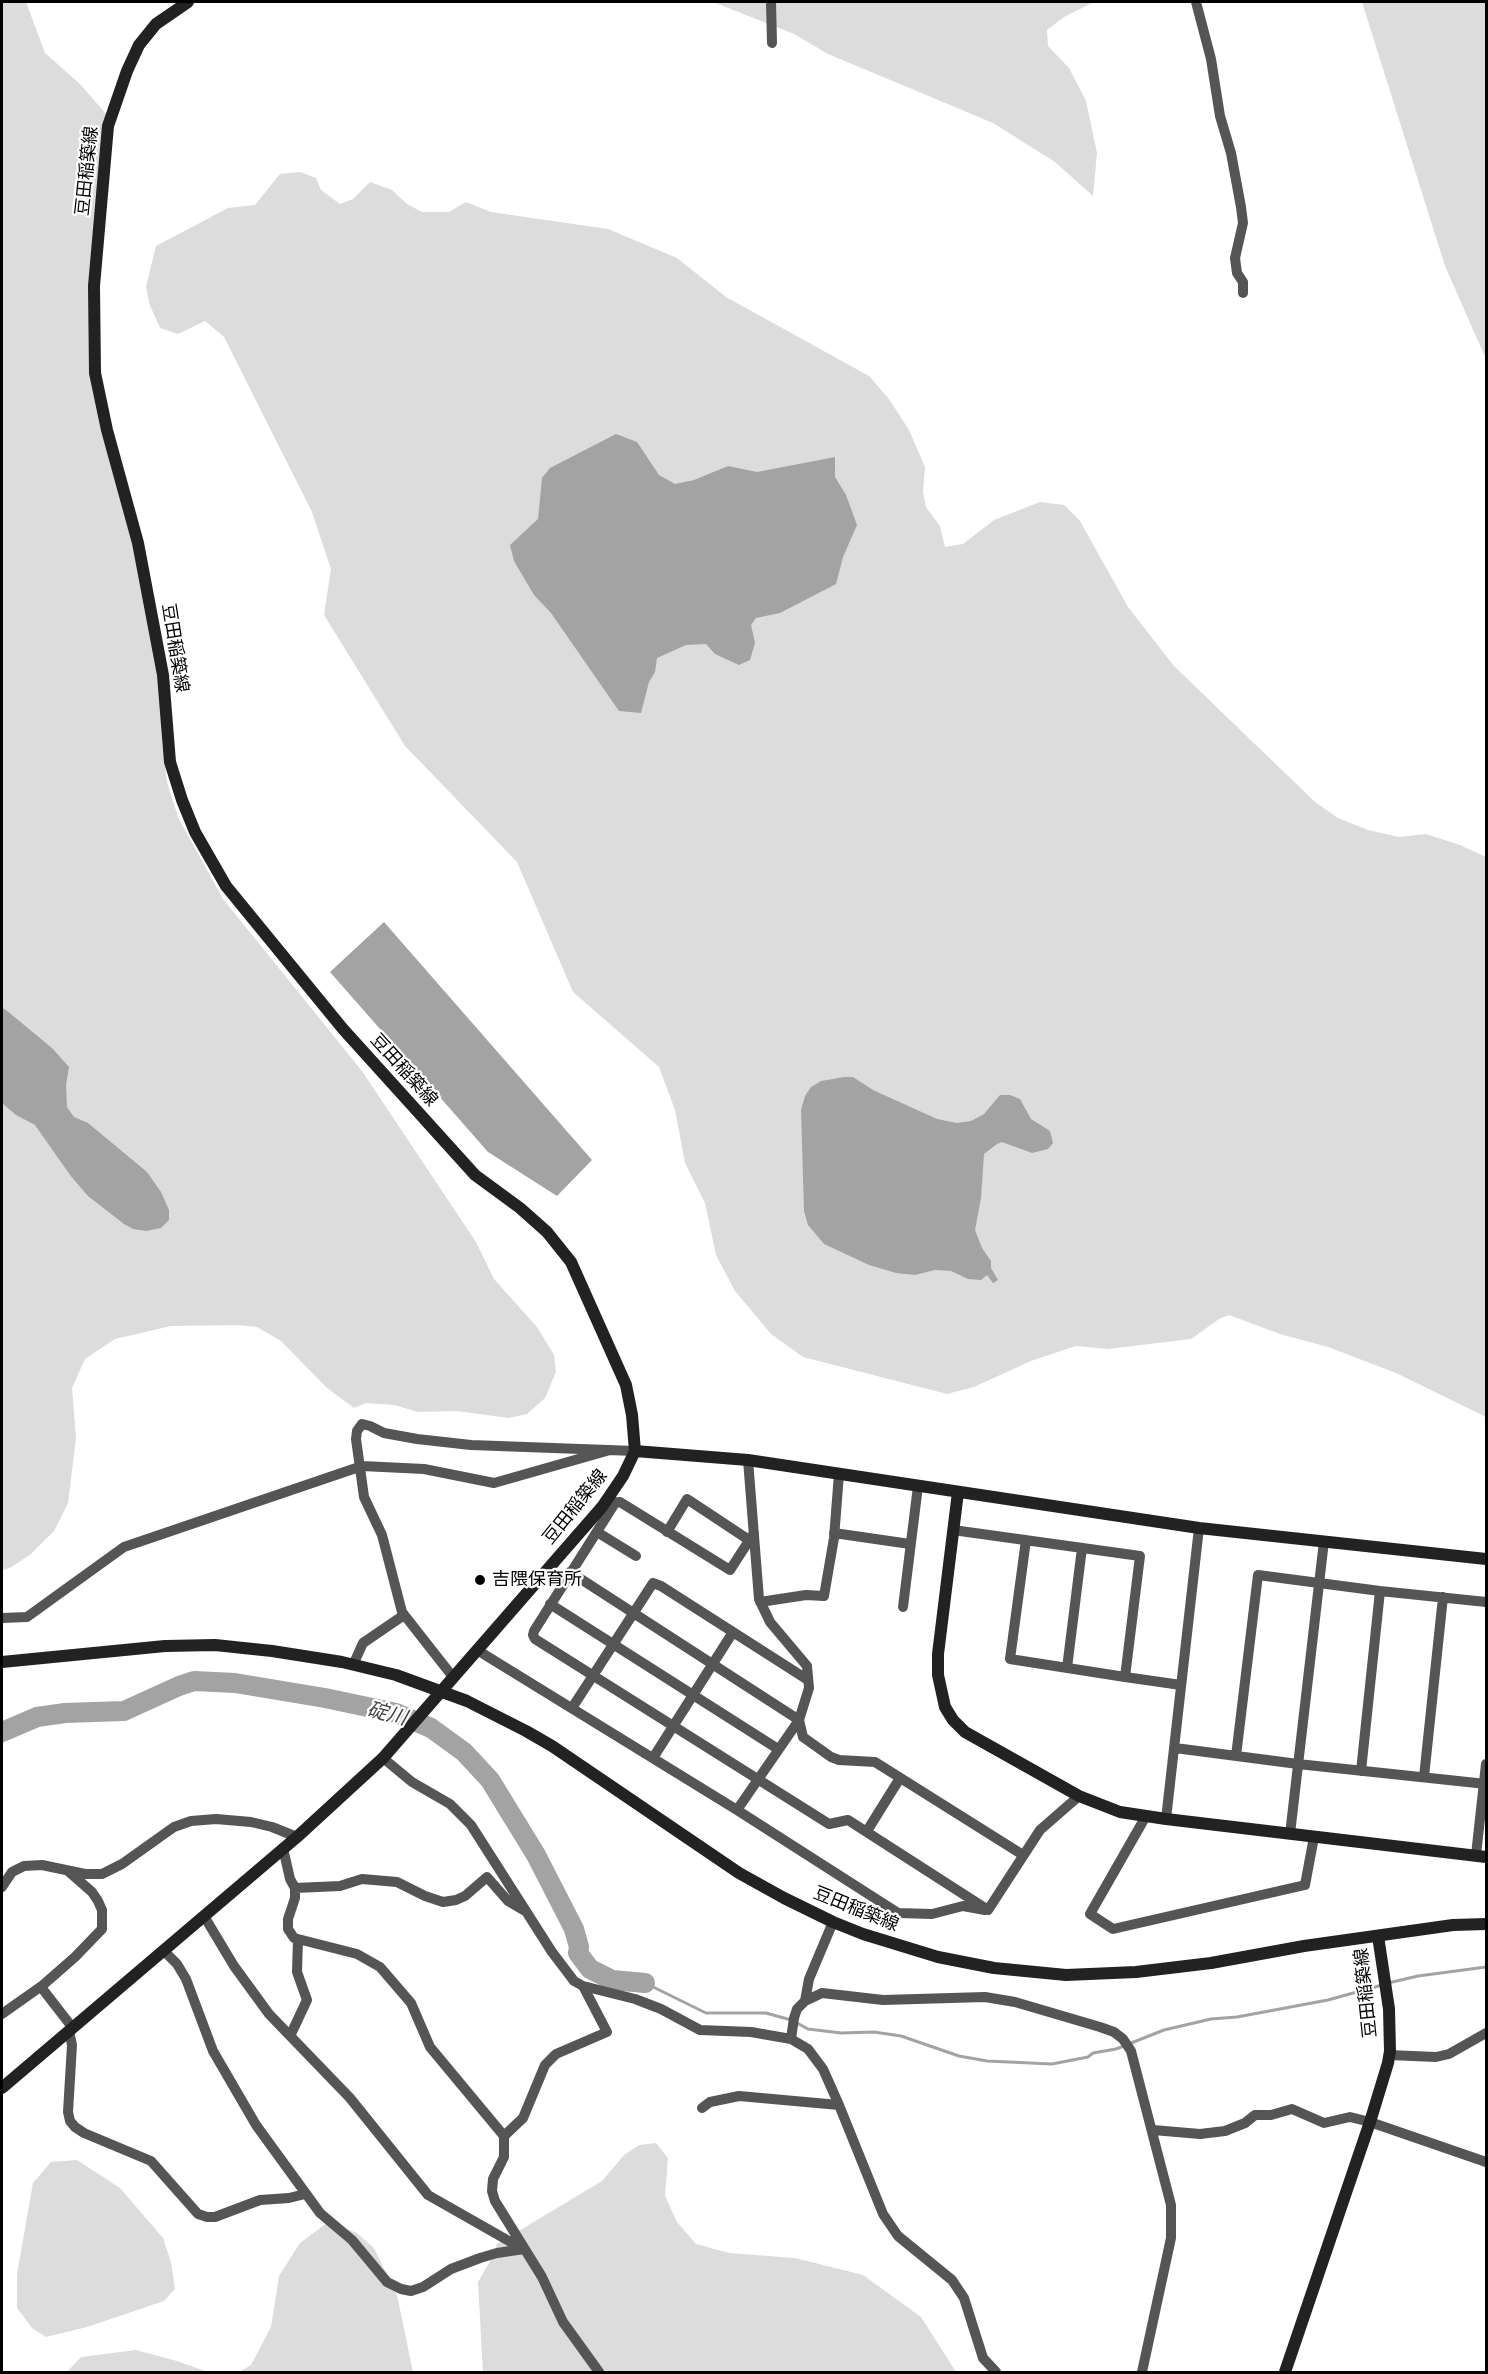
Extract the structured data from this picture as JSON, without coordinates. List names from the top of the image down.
{
  "streets": {
    "main road": ["豆田稲築線"]
  },
  "water": ["碇川"],
  "places": ["吉隈保育所"]
}
